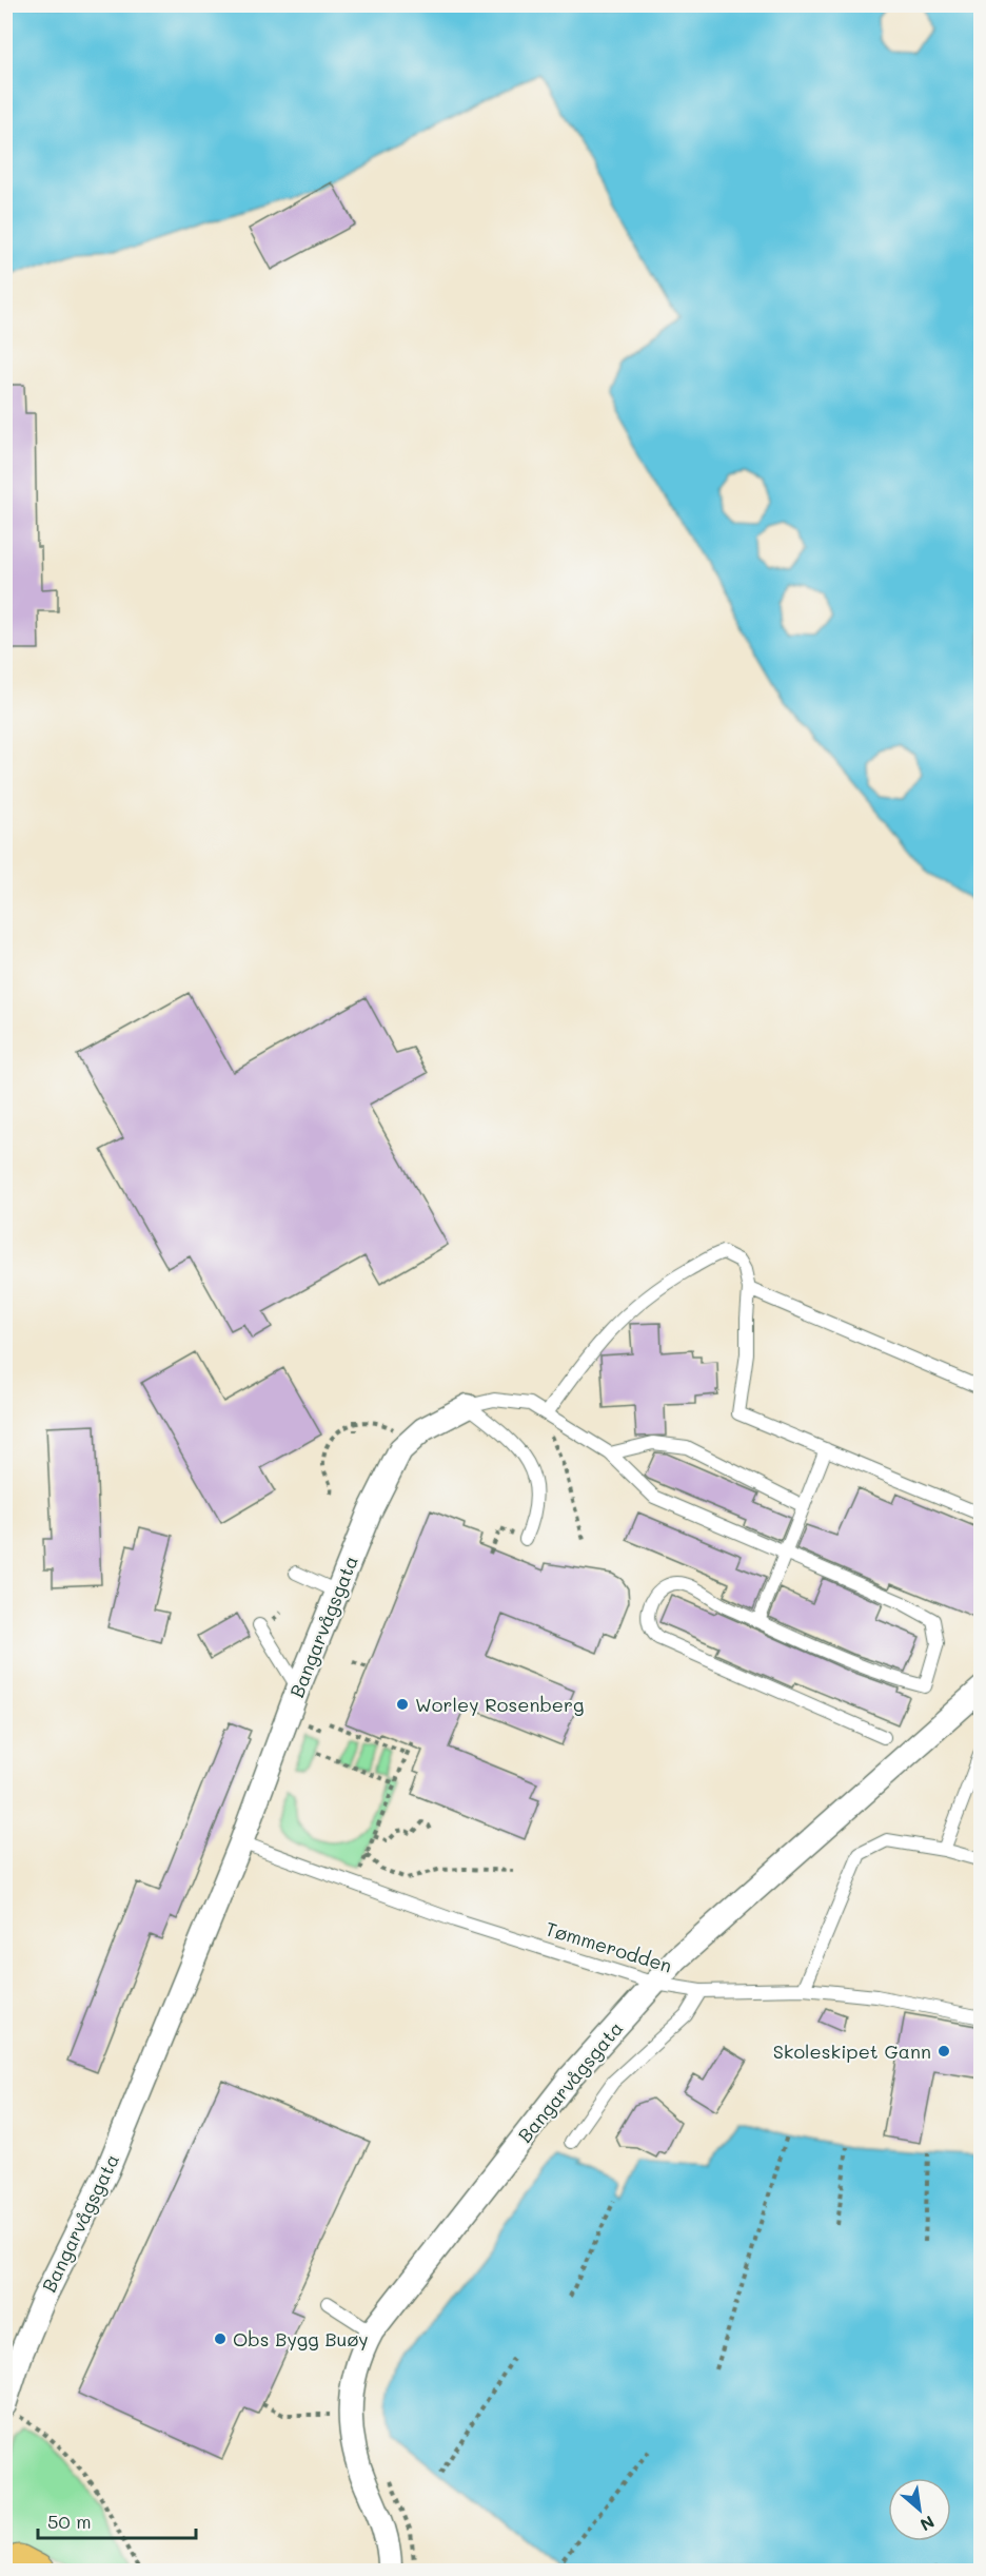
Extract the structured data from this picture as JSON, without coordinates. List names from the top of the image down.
{
  "streets": {
    "street": ["Bangarvågsgata"],
    "lane": ["Tømmerodden"]
  },
  "crossings": [
    ["Bangarvågsgata", "Tømmerodden"]
  ],
  "places": ["Worley Rosenberg", "Skoleskipet Gann", "Obs Bygg Buøy"],
  "scale_bar": "50 m",
  "north": "bottom right"
}
